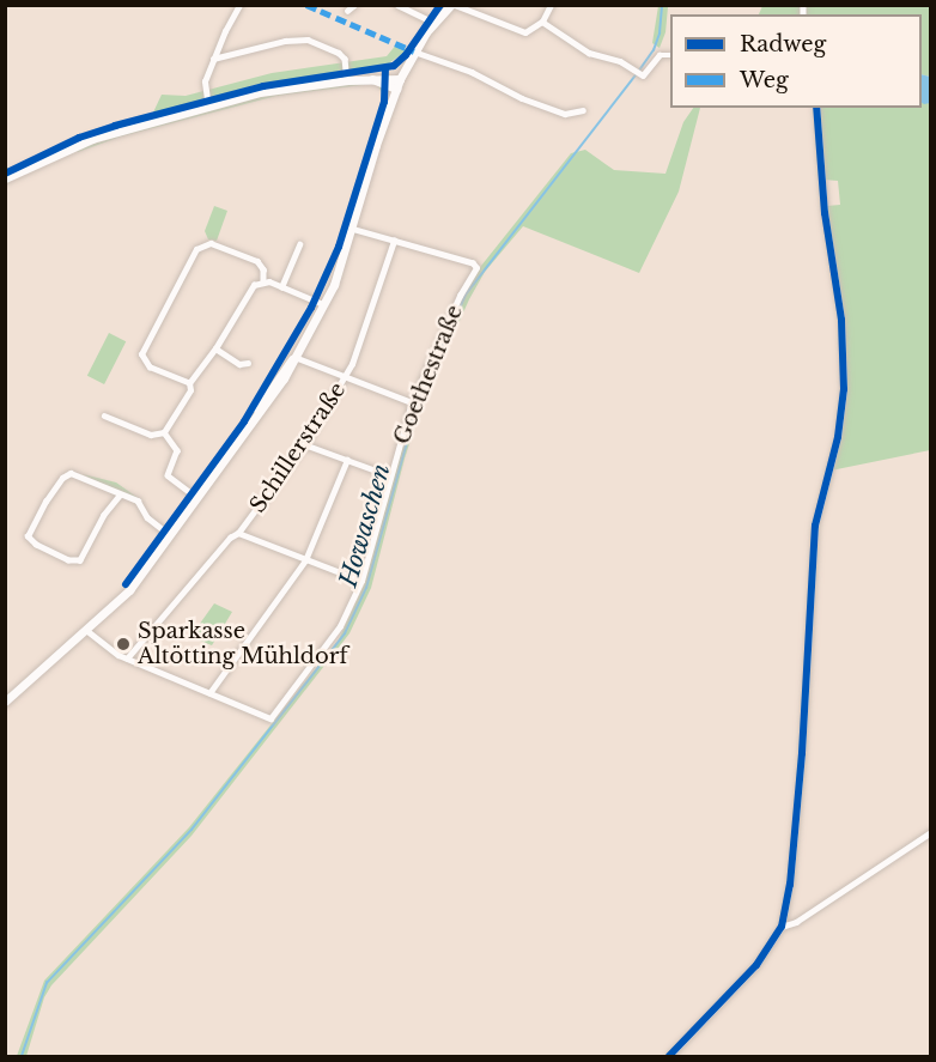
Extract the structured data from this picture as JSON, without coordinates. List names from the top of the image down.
{
  "streets": {
    "street": ["Goethestraße", "Schillerstraße"]
  },
  "crossings": [
    ["Goethestraße", "Schillerstraße"]
  ],
  "water": ["Howaschen"],
  "places": ["Sparkasse Altötting Mühldorf"],
  "legend": ["Radweg", "Weg"]
}
